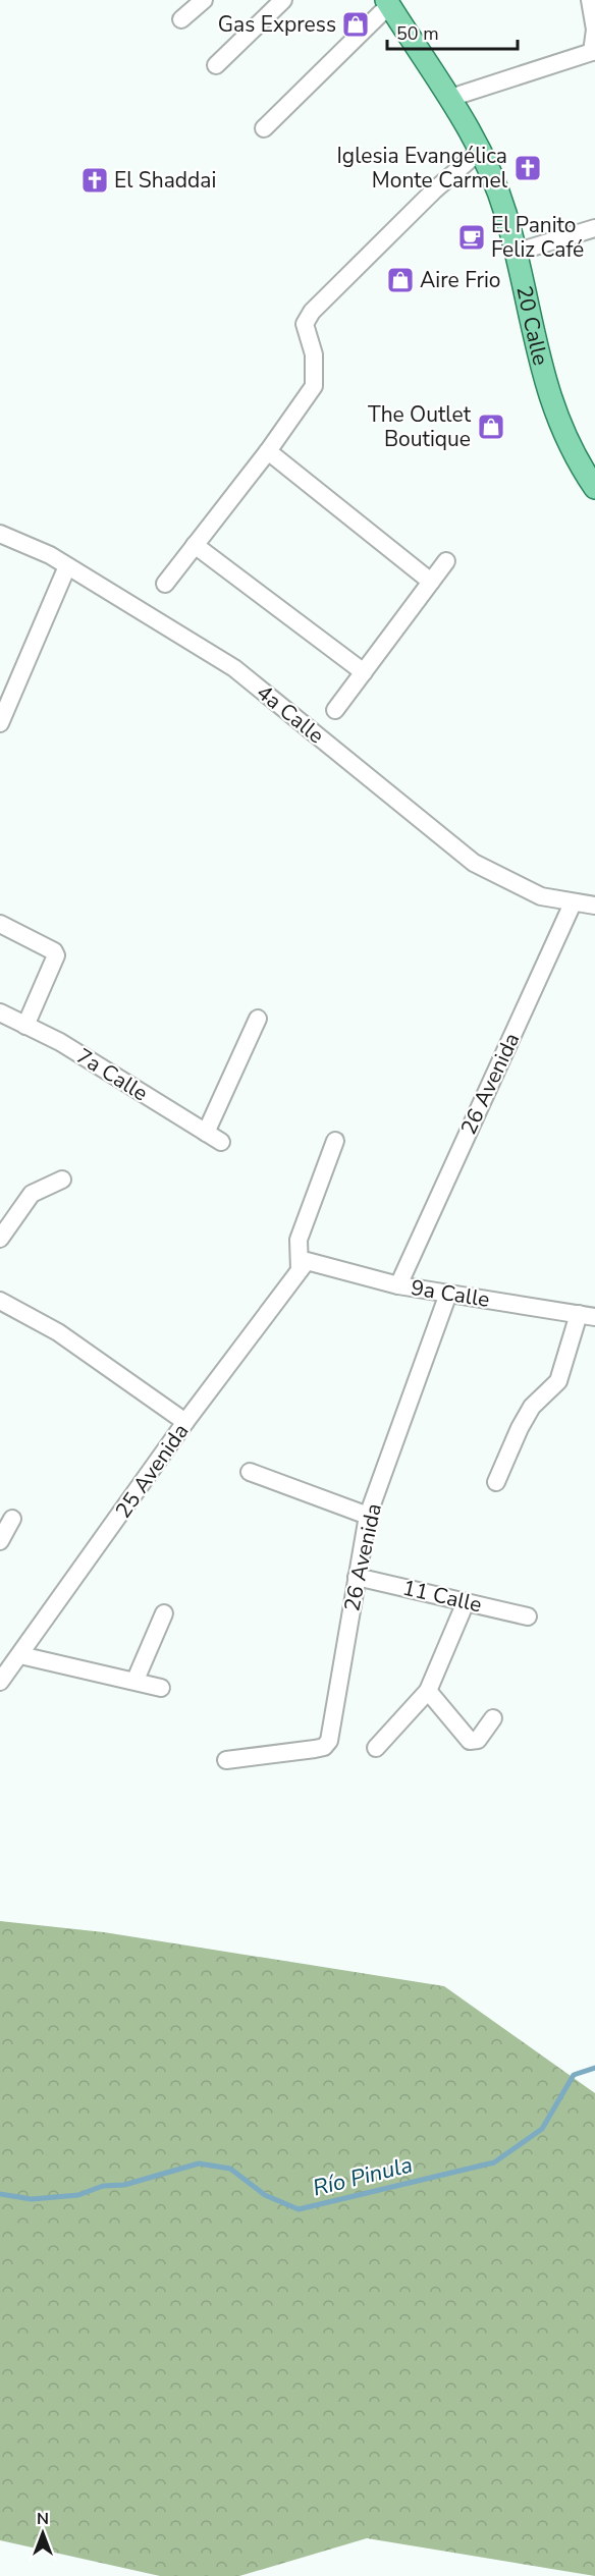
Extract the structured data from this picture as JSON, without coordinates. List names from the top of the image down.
{
  "streets": {
    "main road": ["20 Calle"],
    "street": [
      "4a Calle",
      "7a Calle",
      "26 Avenida",
      "9a Calle",
      "25 Avenida",
      "11 Calle"
    ]
  },
  "crossings": [
    ["4a Calle", "26 Avenida"],
    ["26 Avenida", "9a Calle"],
    ["26 Avenida", "11 Calle"],
    ["9a Calle", "25 Avenida"]
  ],
  "water": ["Río Pinula"],
  "places": {
    "shop": ["Gas Express", "Aire Frio", "The Outlet Boutique"],
    "church": ["Iglesia Evangélica Monte Carmel", "El Shaddai"],
    "cafe": ["El Panito Feliz Café"]
  },
  "scale_bar": "50 m",
  "north": "top"
}
